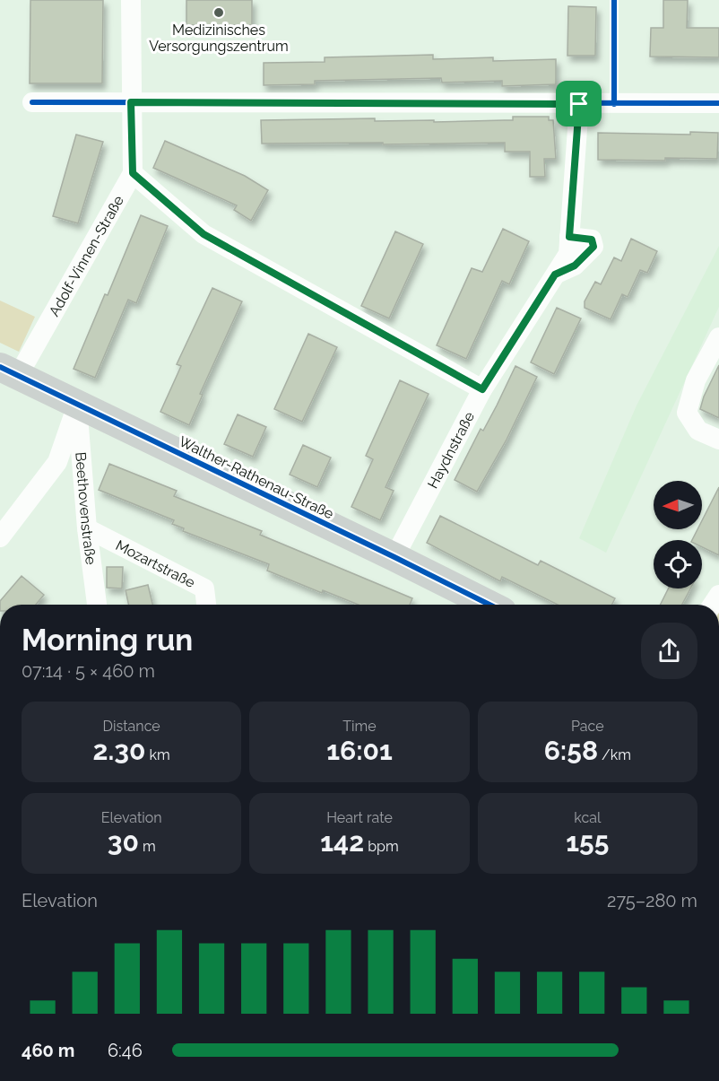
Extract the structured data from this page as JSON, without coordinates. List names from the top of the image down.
{
  "streets": {
    "street": [
      "Adolf-Vinnen-Straße",
      "Haydnstraße",
      "Walther-Rathenau-Straße",
      "Beethovenstraße",
      "Mozartstraße"
    ]
  },
  "crossings": [
    ["Adolf-Vinnen-Straße", "Walther-Rathenau-Straße"],
    ["Haydnstraße", "Walther-Rathenau-Straße"],
    ["Walther-Rathenau-Straße", "Beethovenstraße"],
    ["Beethovenstraße", "Mozartstraße"]
  ],
  "places": ["Medizinisches Versorgungszentrum"],
  "north": "left",
  "page": {
    "heading": ["Morning run", "07:14 · 5 × 460 m"],
    "stats": [
      ["Distance", "2.30 km"],
      ["Time", "16:01"],
      ["Pace", "6:58 /km"],
      ["Elevation", "30 m"],
      ["Heart rate", "142 bpm"],
      ["kcal", "155"]
    ],
    "chart": ["Elevation", "275–280 m"],
    "list": [
      {
        "name": "460 m",
        "note": "6:46"
      }
    ]
  }
}
